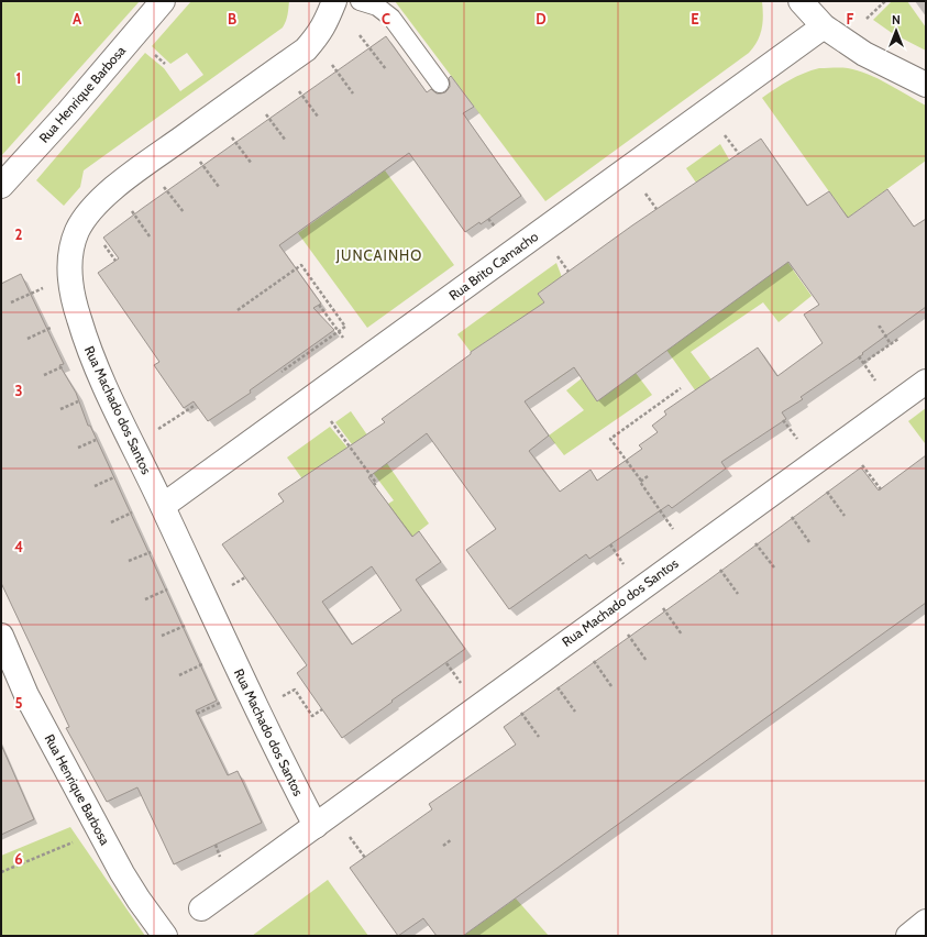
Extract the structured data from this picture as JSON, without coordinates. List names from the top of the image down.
{
  "streets": {
    "street": ["Rua Henrique Barbosa", "Rua Brito Camacho", "Rua Machado dos Santos"]
  },
  "crossings": [
    ["Rua Brito Camacho", "Rua Machado dos Santos"]
  ],
  "districts": ["JUNCAINHO"],
  "north": "top",
  "grid": {
    "columns": [
      "A",
      "B",
      "C",
      "D",
      "E",
      "F"
    ],
    "rows": [
      "1",
      "2",
      "3",
      "4",
      "5",
      "6"
    ]
  }
}
